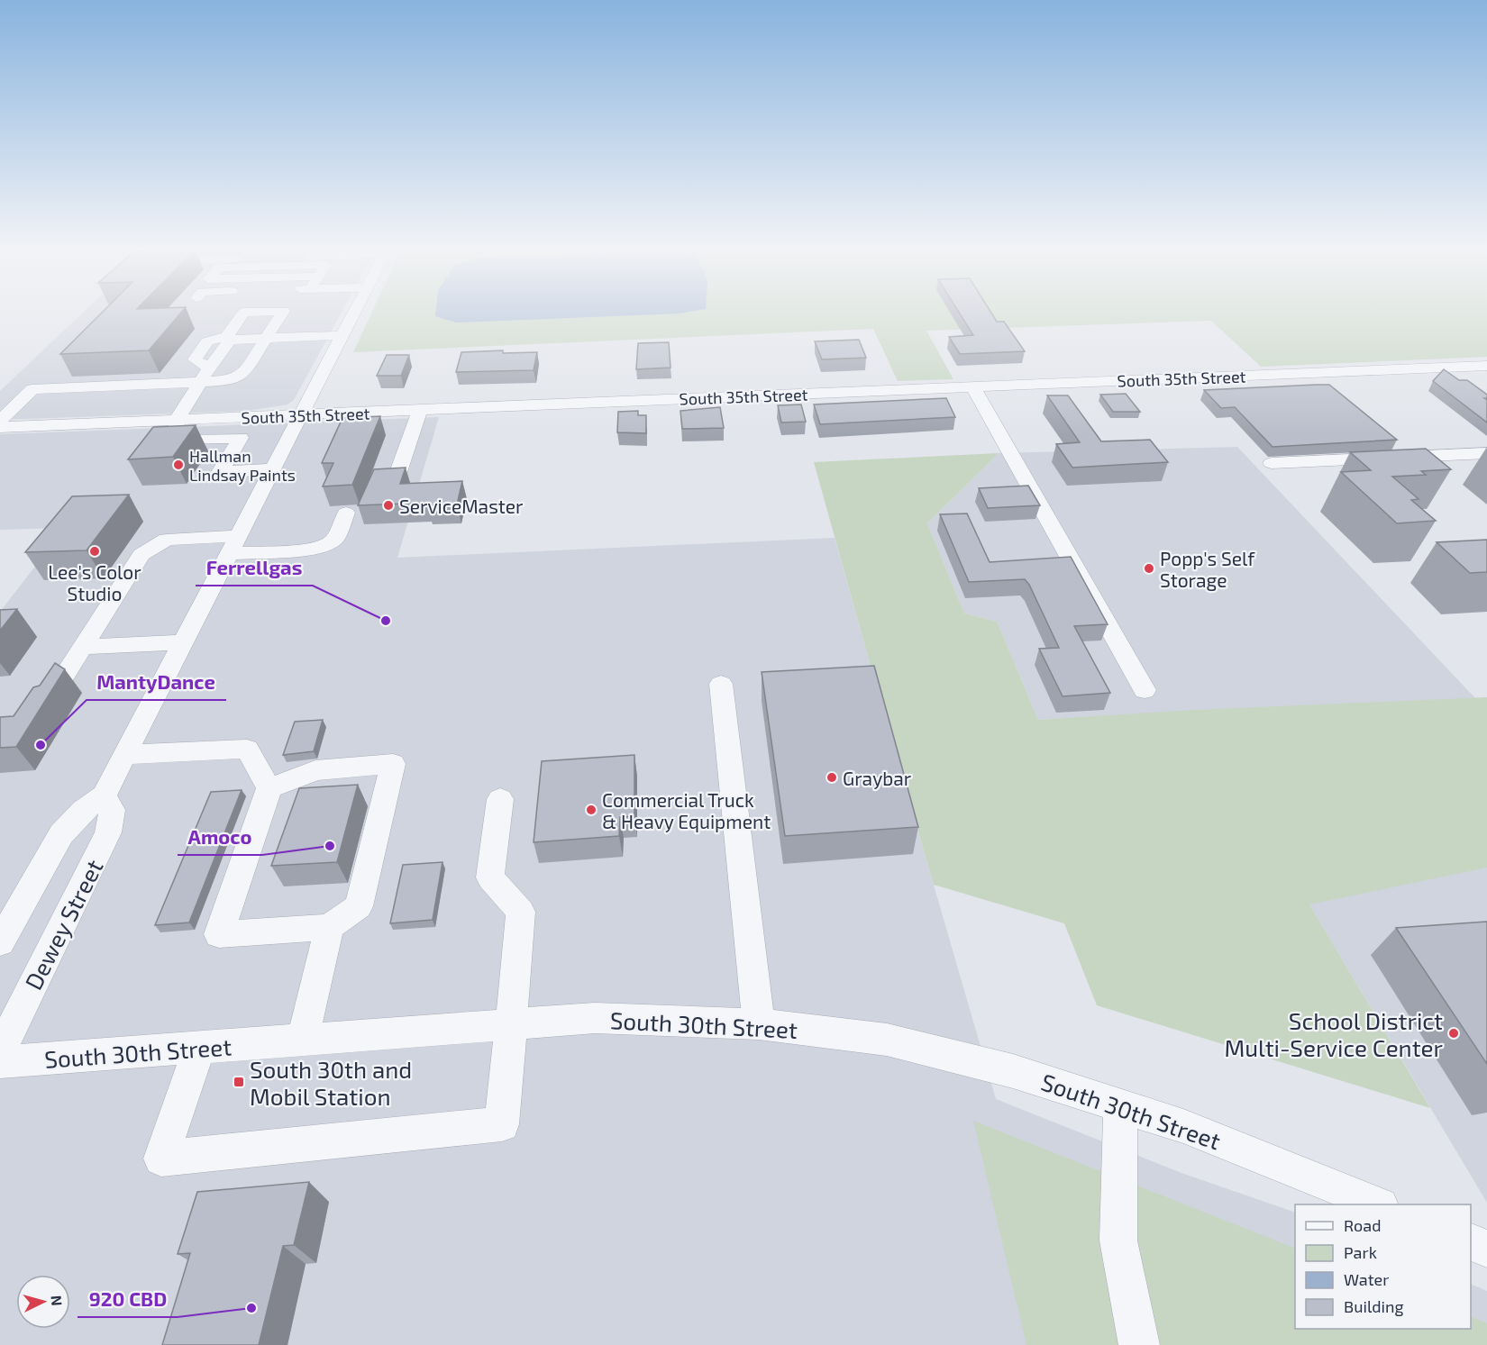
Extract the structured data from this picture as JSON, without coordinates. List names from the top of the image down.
{
  "streets": {
    "street": ["South 35th Street", "Dewey Street", "South 30th Street"]
  },
  "places": {
    "other": [
      "Hallman Lindsay Paints",
      "ServiceMaster",
      "Lee's Color Studio",
      "Popp's Self Storage",
      "Ferrellgas",
      "MantyDance",
      "Graybar",
      "Commercial Truck & Heavy Equipment",
      "Amoco",
      "School District Multi-Service Center",
      "920 CBD"
    ],
    "transit": ["South 30th and Mobil Station"]
  },
  "legend": [
    "Road",
    "Park",
    "Water",
    "Building"
  ],
  "north": "right"
}
